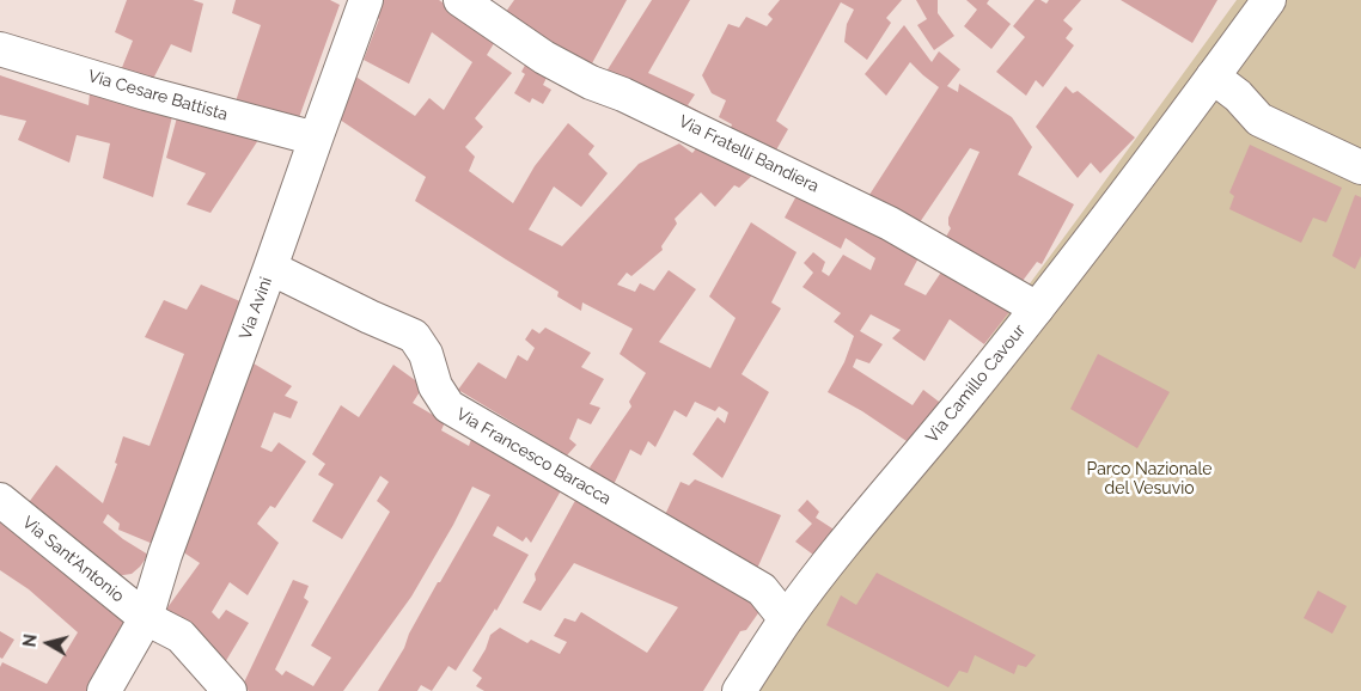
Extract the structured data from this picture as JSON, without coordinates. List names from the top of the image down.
{
  "streets": {
    "street": [
      "Via Cesare Battista",
      "Via Fratelli Bandiera",
      "Via Avini",
      "Via Camillo Cavour",
      "Via Francesco Baracca",
      "Via Sant'Antonio"
    ]
  },
  "crossings": [
    ["Via Cesare Battista", "Via Avini"],
    ["Via Fratelli Bandiera", "Via Camillo Cavour"],
    ["Via Avini", "Via Francesco Baracca"],
    ["Via Avini", "Via Sant'Antonio"],
    ["Via Camillo Cavour", "Via Francesco Baracca"]
  ],
  "parks": ["Parco Nazionale del Vesuvio"],
  "north": "left"
}
